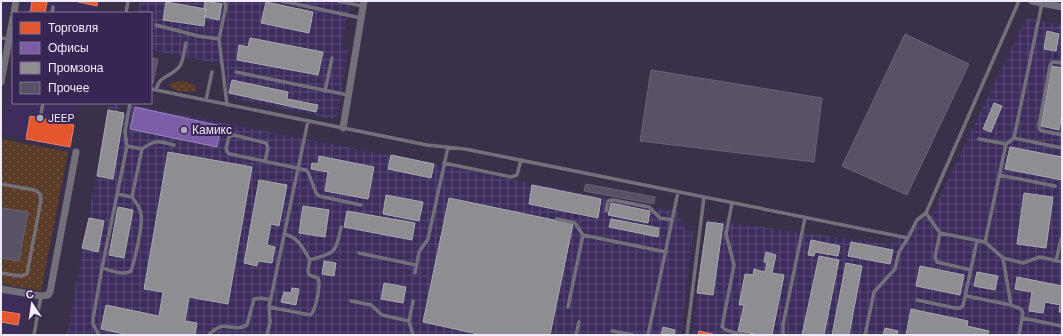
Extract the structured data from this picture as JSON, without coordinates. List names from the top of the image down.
{
  "places": ["JEEP", "Камикс"],
  "legend": [
    "Торговля",
    "Офисы",
    "Промзона",
    "Прочее"
  ],
  "north": "top"
}
